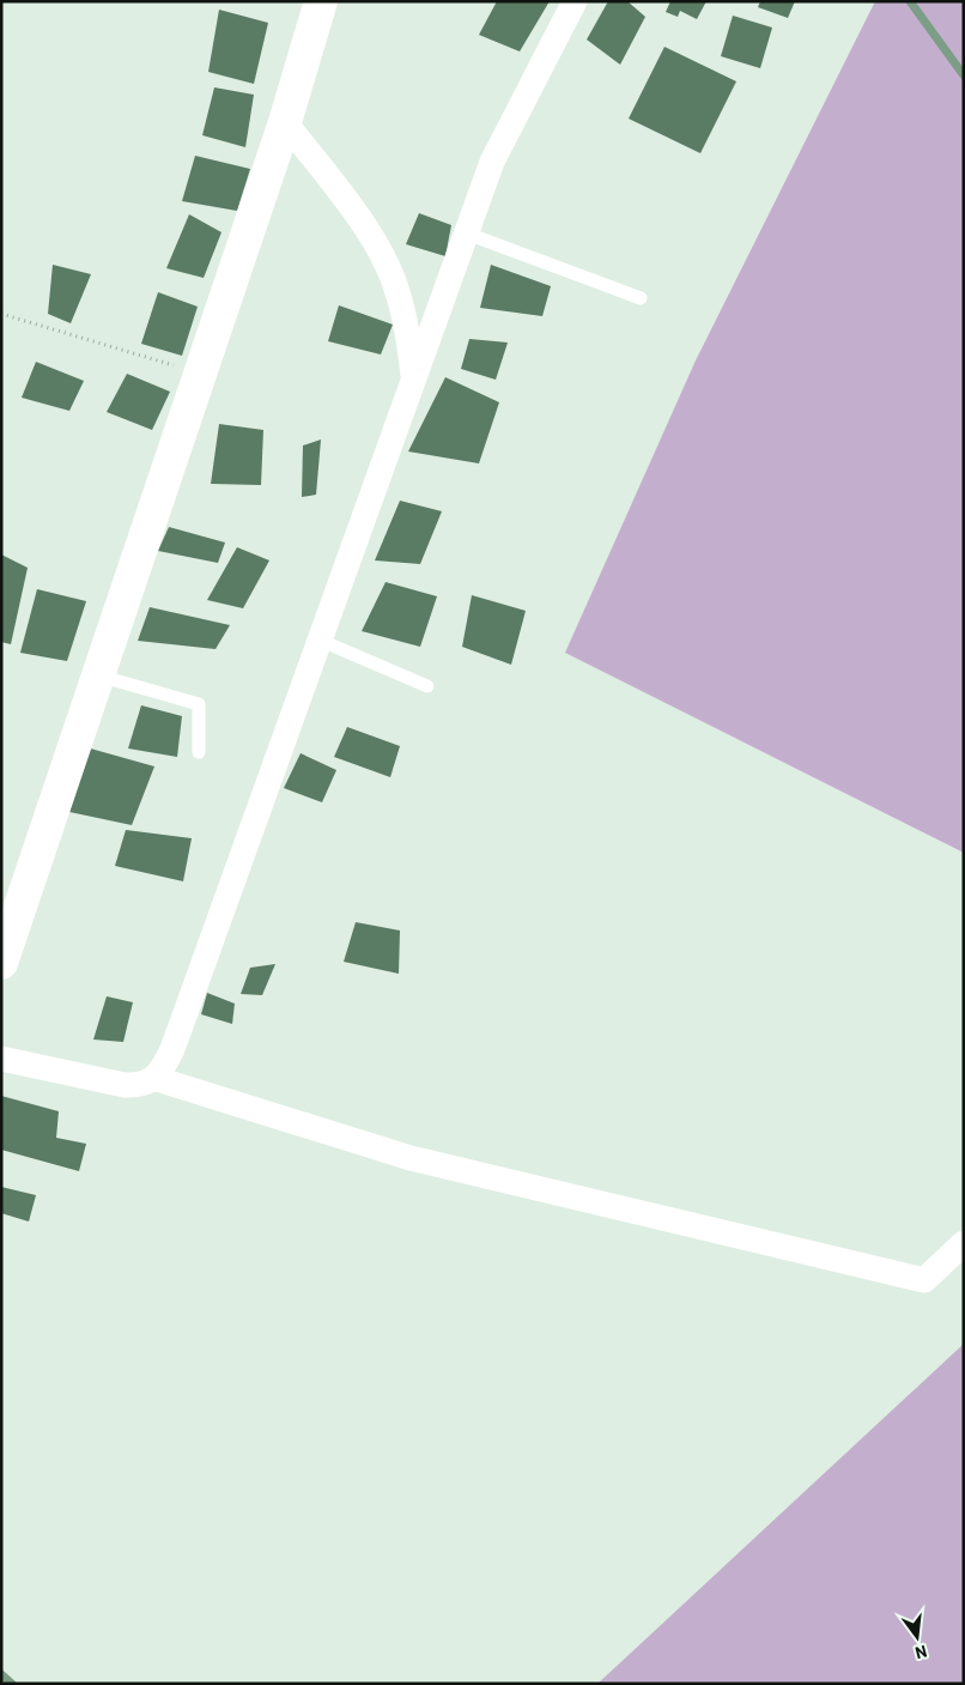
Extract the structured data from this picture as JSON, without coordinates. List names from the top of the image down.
{
  "north": "bottom"
}
